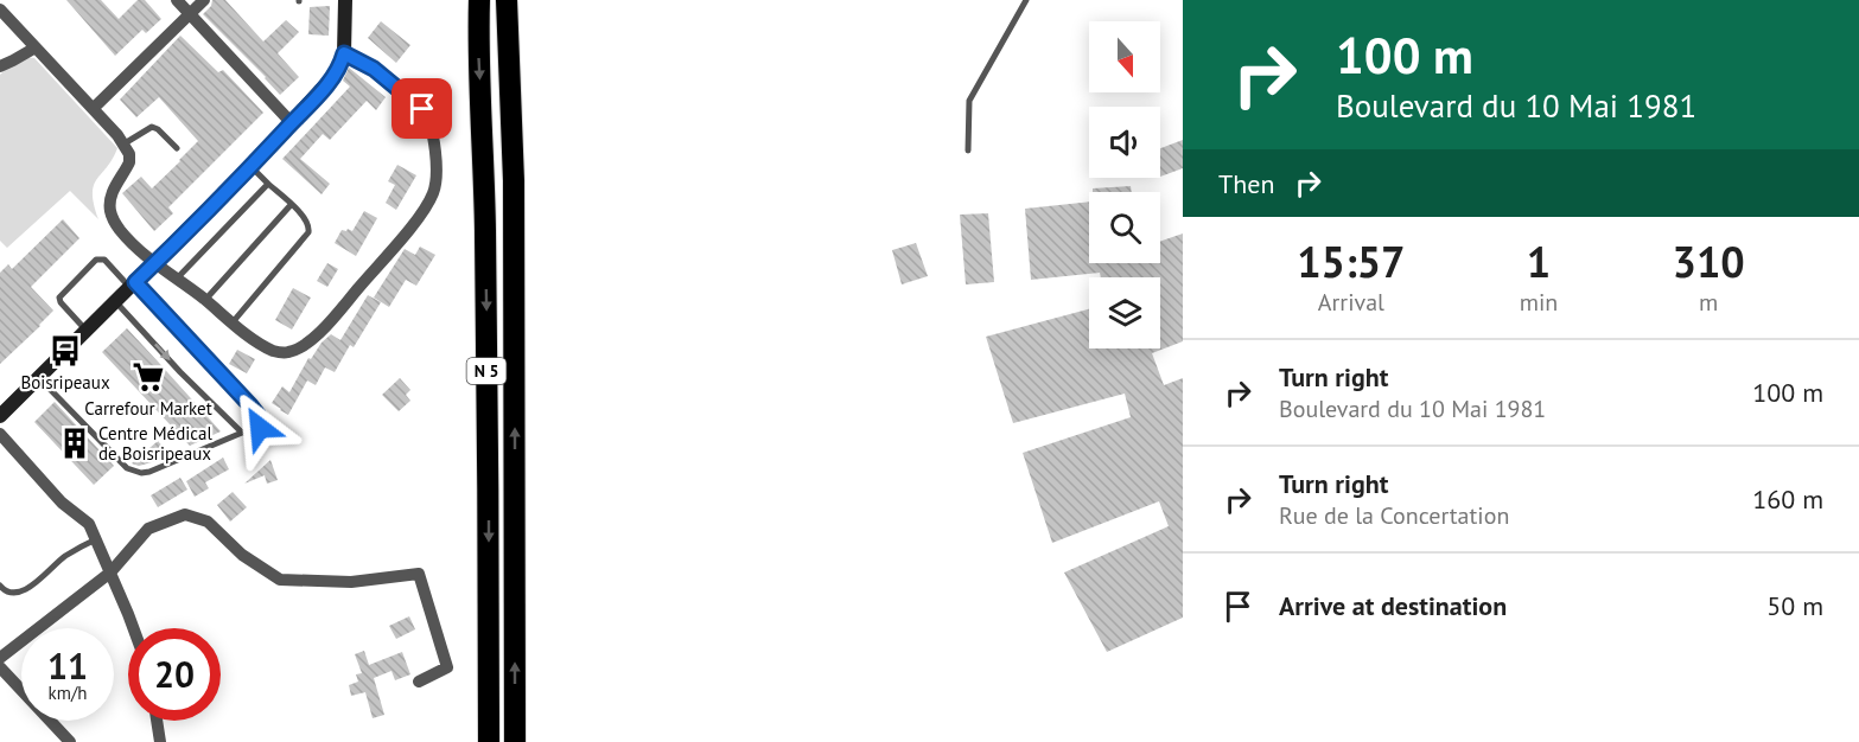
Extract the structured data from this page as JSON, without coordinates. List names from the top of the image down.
{
  "streets": {
    "highway": ["N 5"]
  },
  "places": {
    "bus stop": ["Boisripeaux"],
    "supermarket": ["Carrefour Market"],
    "building": ["Centre Médical de Boisripeaux"]
  },
  "north": "bottom",
  "page": {
    "turn": ["100 m", "Boulevard du 10 Mai 1981"],
    "then": "Then",
    "eta": [
      "15:57",
      "Arrival",
      "1",
      "min",
      "310",
      "m"
    ],
    "list": [
      {
        "name": "Turn right",
        "note": "Boulevard du 10 Mai 1981",
        "value": "100 m"
      },
      {
        "name": "Turn right",
        "note": "Rue de la Concertation",
        "value": "160 m"
      },
      {
        "name": "Arrive at destination",
        "value": "50 m"
      }
    ],
    "speed": "11 km/h",
    "limit": "20"
  }
}
